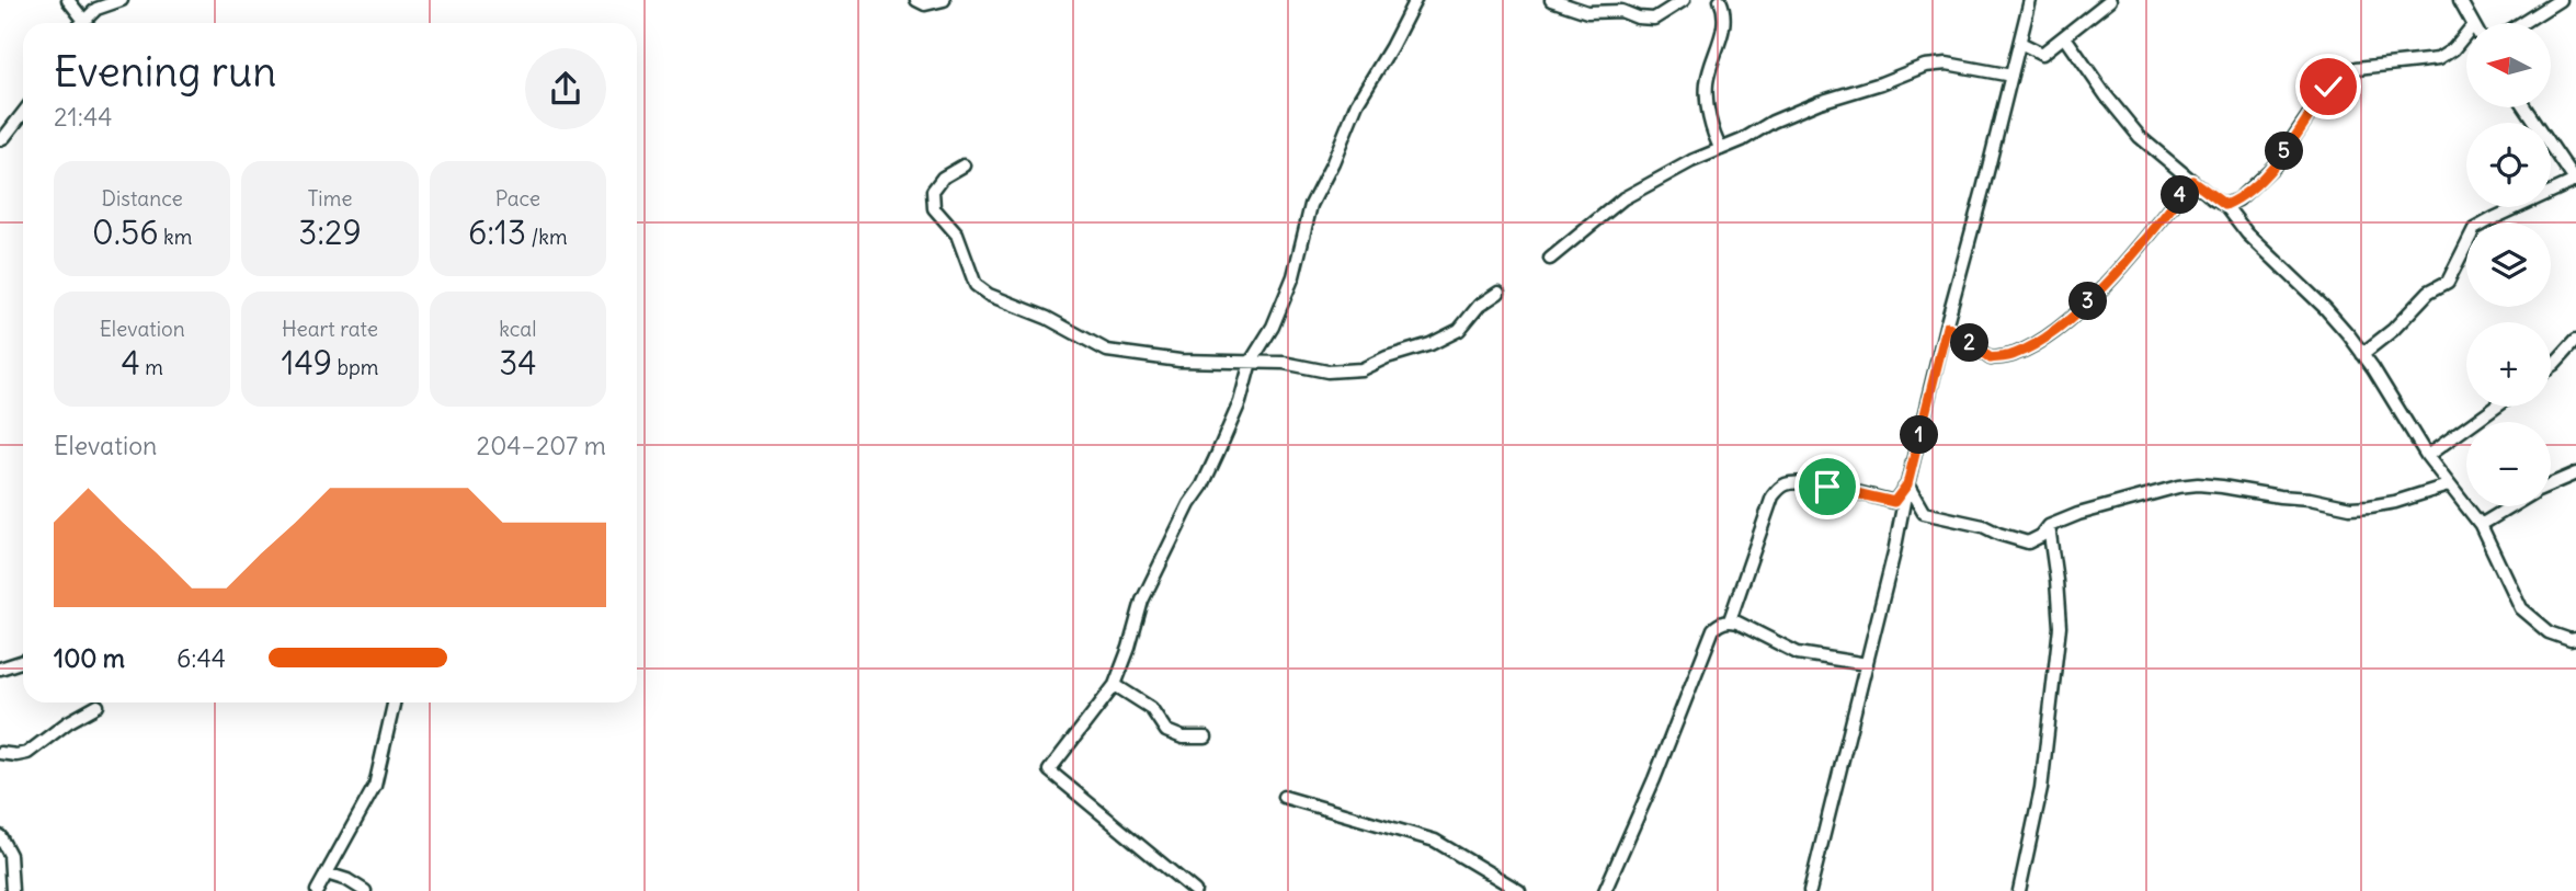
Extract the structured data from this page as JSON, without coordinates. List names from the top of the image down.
{
  "north": "left",
  "page": {
    "map_buttons": ["+", "−"],
    "heading": ["Evening run", "21:44"],
    "pins": [
      "5",
      "4",
      "3",
      "2",
      "1"
    ],
    "stats": [
      ["Distance", "0.56 km"],
      ["Time", "3:29"],
      ["Pace", "6:13 /km"],
      ["Elevation", "4 m"],
      ["Heart rate", "149 bpm"],
      ["kcal", "34"]
    ],
    "chart": ["Elevation", "204–207 m"],
    "list": [
      {
        "name": "100 m",
        "note": "6:44"
      }
    ]
  }
}
